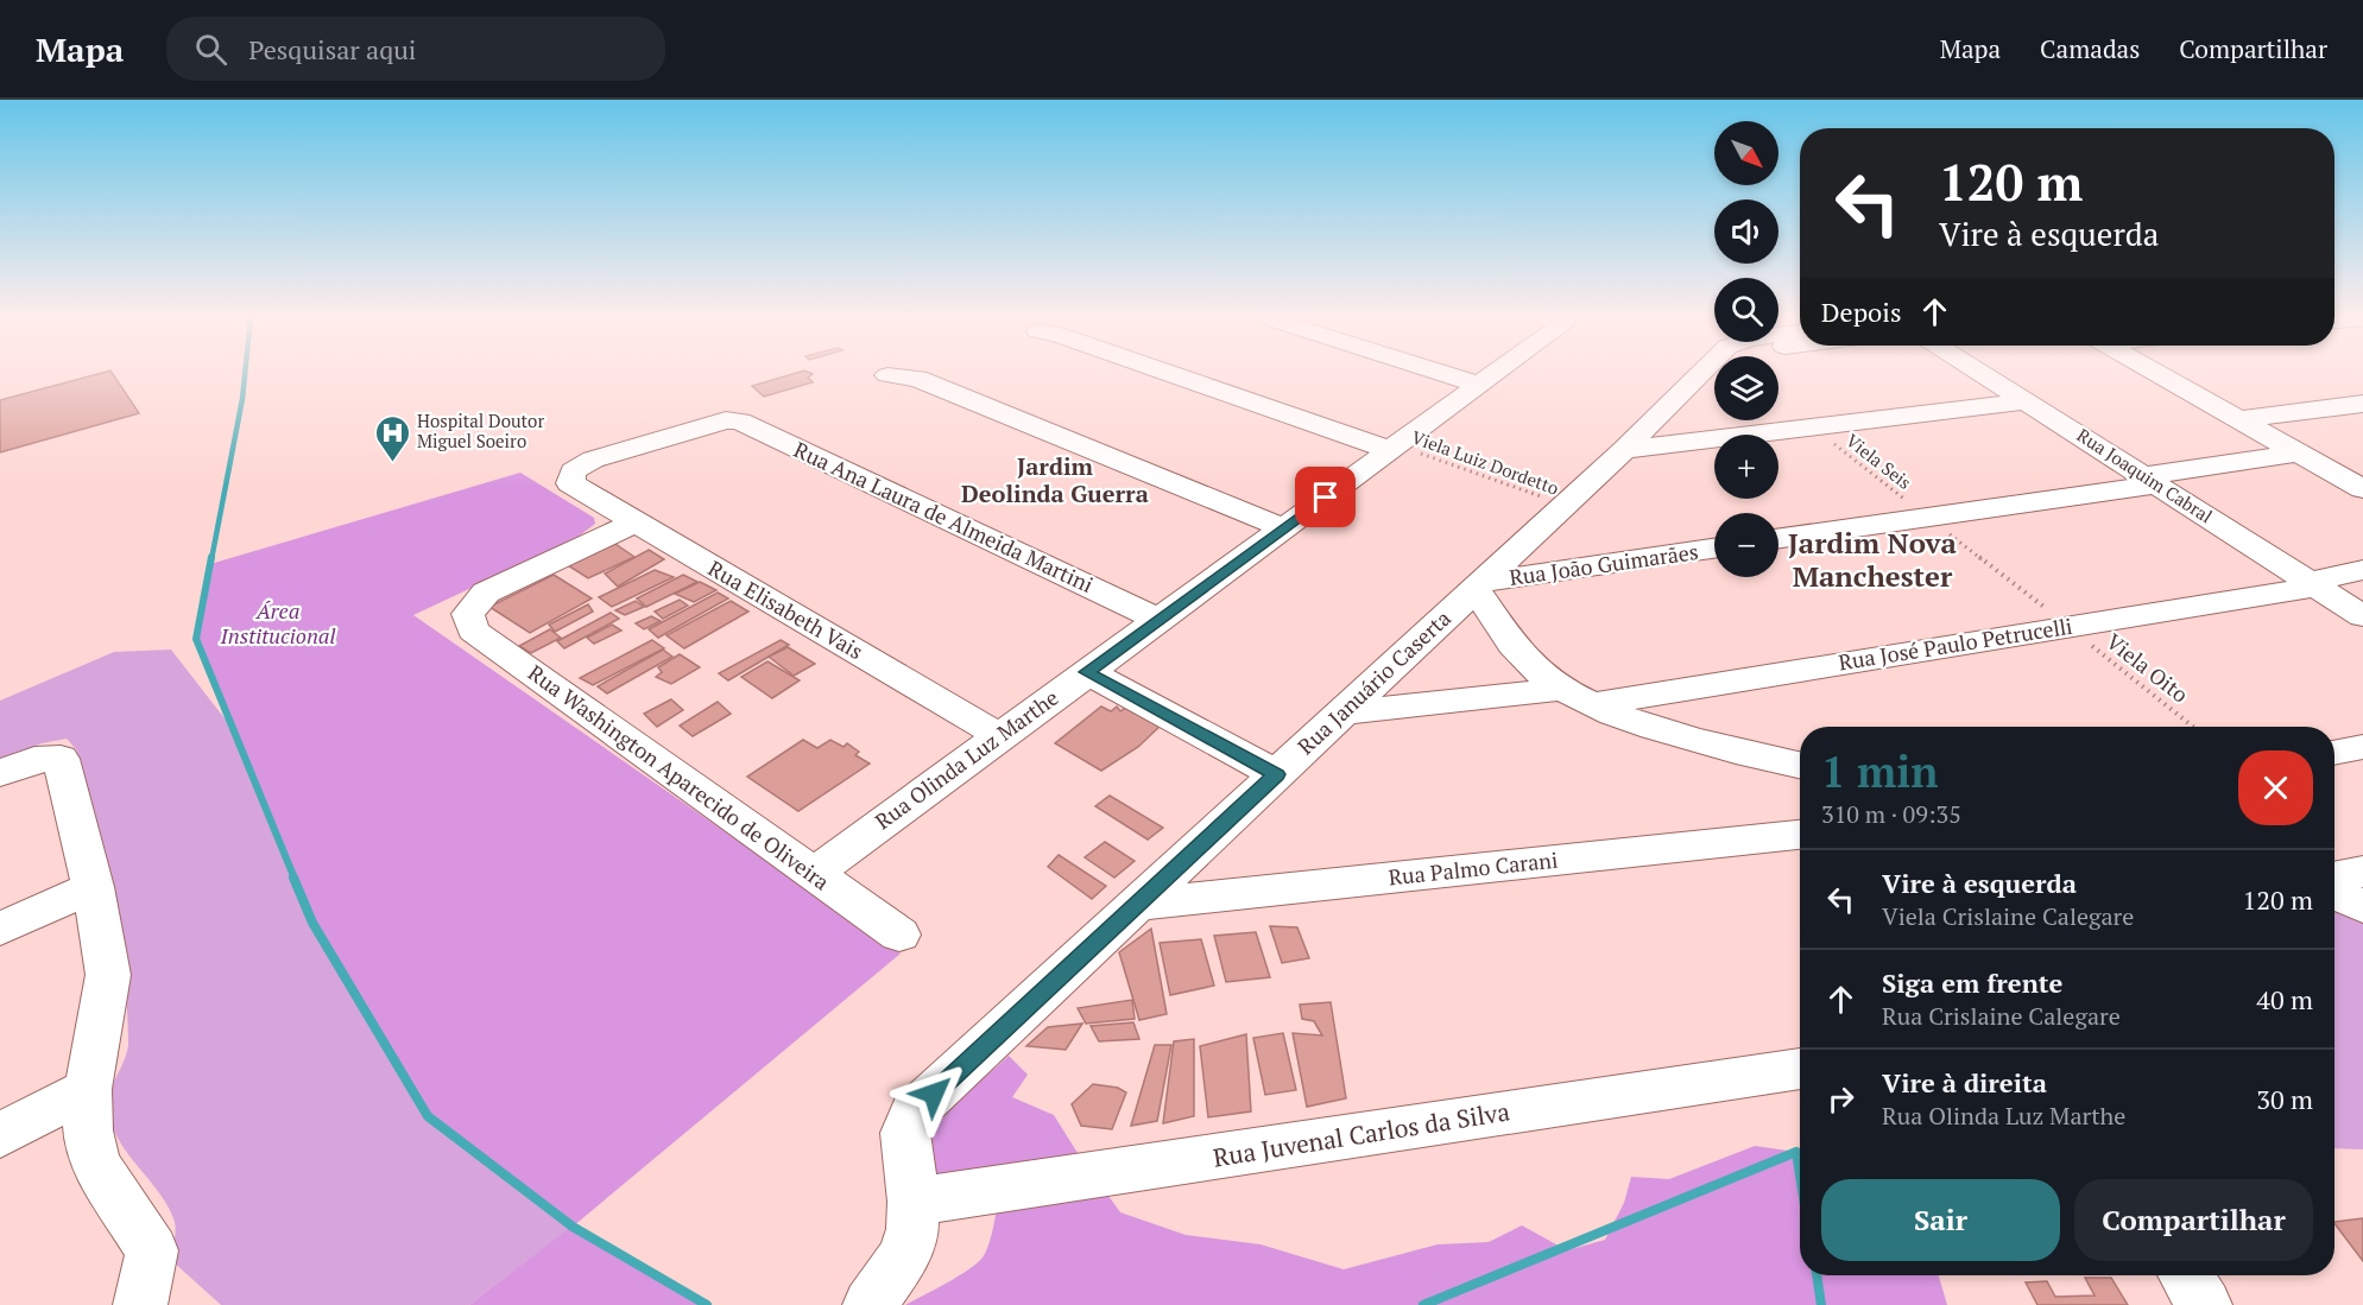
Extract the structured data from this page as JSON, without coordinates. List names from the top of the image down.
{
  "streets": {
    "street": [
      "Rua Joaquim Cabral",
      "Rua Ana Laura de Almeida Martini",
      "Rua João Guimarães",
      "Rua Elisabeth Vais",
      "Rua José Paulo Petrucelli",
      "Rua Januário Caserta",
      "Rua Olinda Luz Marthe",
      "Rua Washington Aparecido de Oliveira",
      "Rua Palmo Carani",
      "Rua Juvenal Carlos da Silva"
    ],
    "path": ["Viela Seis", "Viela Luiz Dordetto", "Viela Oito"]
  },
  "crossings": [
    ["Viela Seis", "Rua José Paulo Petrucelli"],
    ["Viela Seis", "Viela Oito"],
    ["Viela Luiz Dordetto", "Rua Januário Caserta"],
    ["Viela Luiz Dordetto", "Rua Olinda Luz Marthe"],
    ["Rua Joaquim Cabral", "Rua José Paulo Petrucelli"],
    ["Rua Ana Laura de Almeida Martini", "Rua Elisabeth Vais"],
    ["Rua Ana Laura de Almeida Martini", "Rua Olinda Luz Marthe"],
    ["Rua João Guimarães", "Rua Januário Caserta"],
    ["Rua Elisabeth Vais", "Rua Olinda Luz Marthe"],
    ["Rua Elisabeth Vais", "Rua Washington Aparecido de Oliveira"],
    ["Rua José Paulo Petrucelli", "Viela Oito"],
    ["Rua José Paulo Petrucelli", "Rua Januário Caserta"],
    ["Rua Januário Caserta", "Rua Palmo Carani"],
    ["Rua Januário Caserta", "Rua Juvenal Carlos da Silva"],
    ["Rua Olinda Luz Marthe", "Rua Washington Aparecido de Oliveira"]
  ],
  "districts": ["Jardim Deolinda Guerra", "Jardim Nova Manchester"],
  "parks": ["Área Institucional"],
  "places": {
    "hospital": ["Hospital Doutor Miguel Soeiro"]
  },
  "north": "bottom right",
  "page": {
    "header": "Mapa",
    "search": "Pesquisar aqui",
    "nav": ["Mapa", "Camadas", "Compartilhar"],
    "map_buttons": ["+", "−"],
    "turn": ["120 m", "Vire à esquerda"],
    "then": "Depois",
    "heading": ["1 min", "310 m · 09:35"],
    "list": [
      {
        "name": "Vire à esquerda",
        "note": "Viela Crislaine Calegare",
        "value": "120 m"
      },
      {
        "name": "Siga em frente",
        "note": "Rua Crislaine Calegare",
        "value": "40 m"
      },
      {
        "name": "Vire à direita",
        "note": "Rua Olinda Luz Marthe",
        "value": "30 m"
      }
    ],
    "buttons": ["Sair", "Compartilhar"]
  }
}
